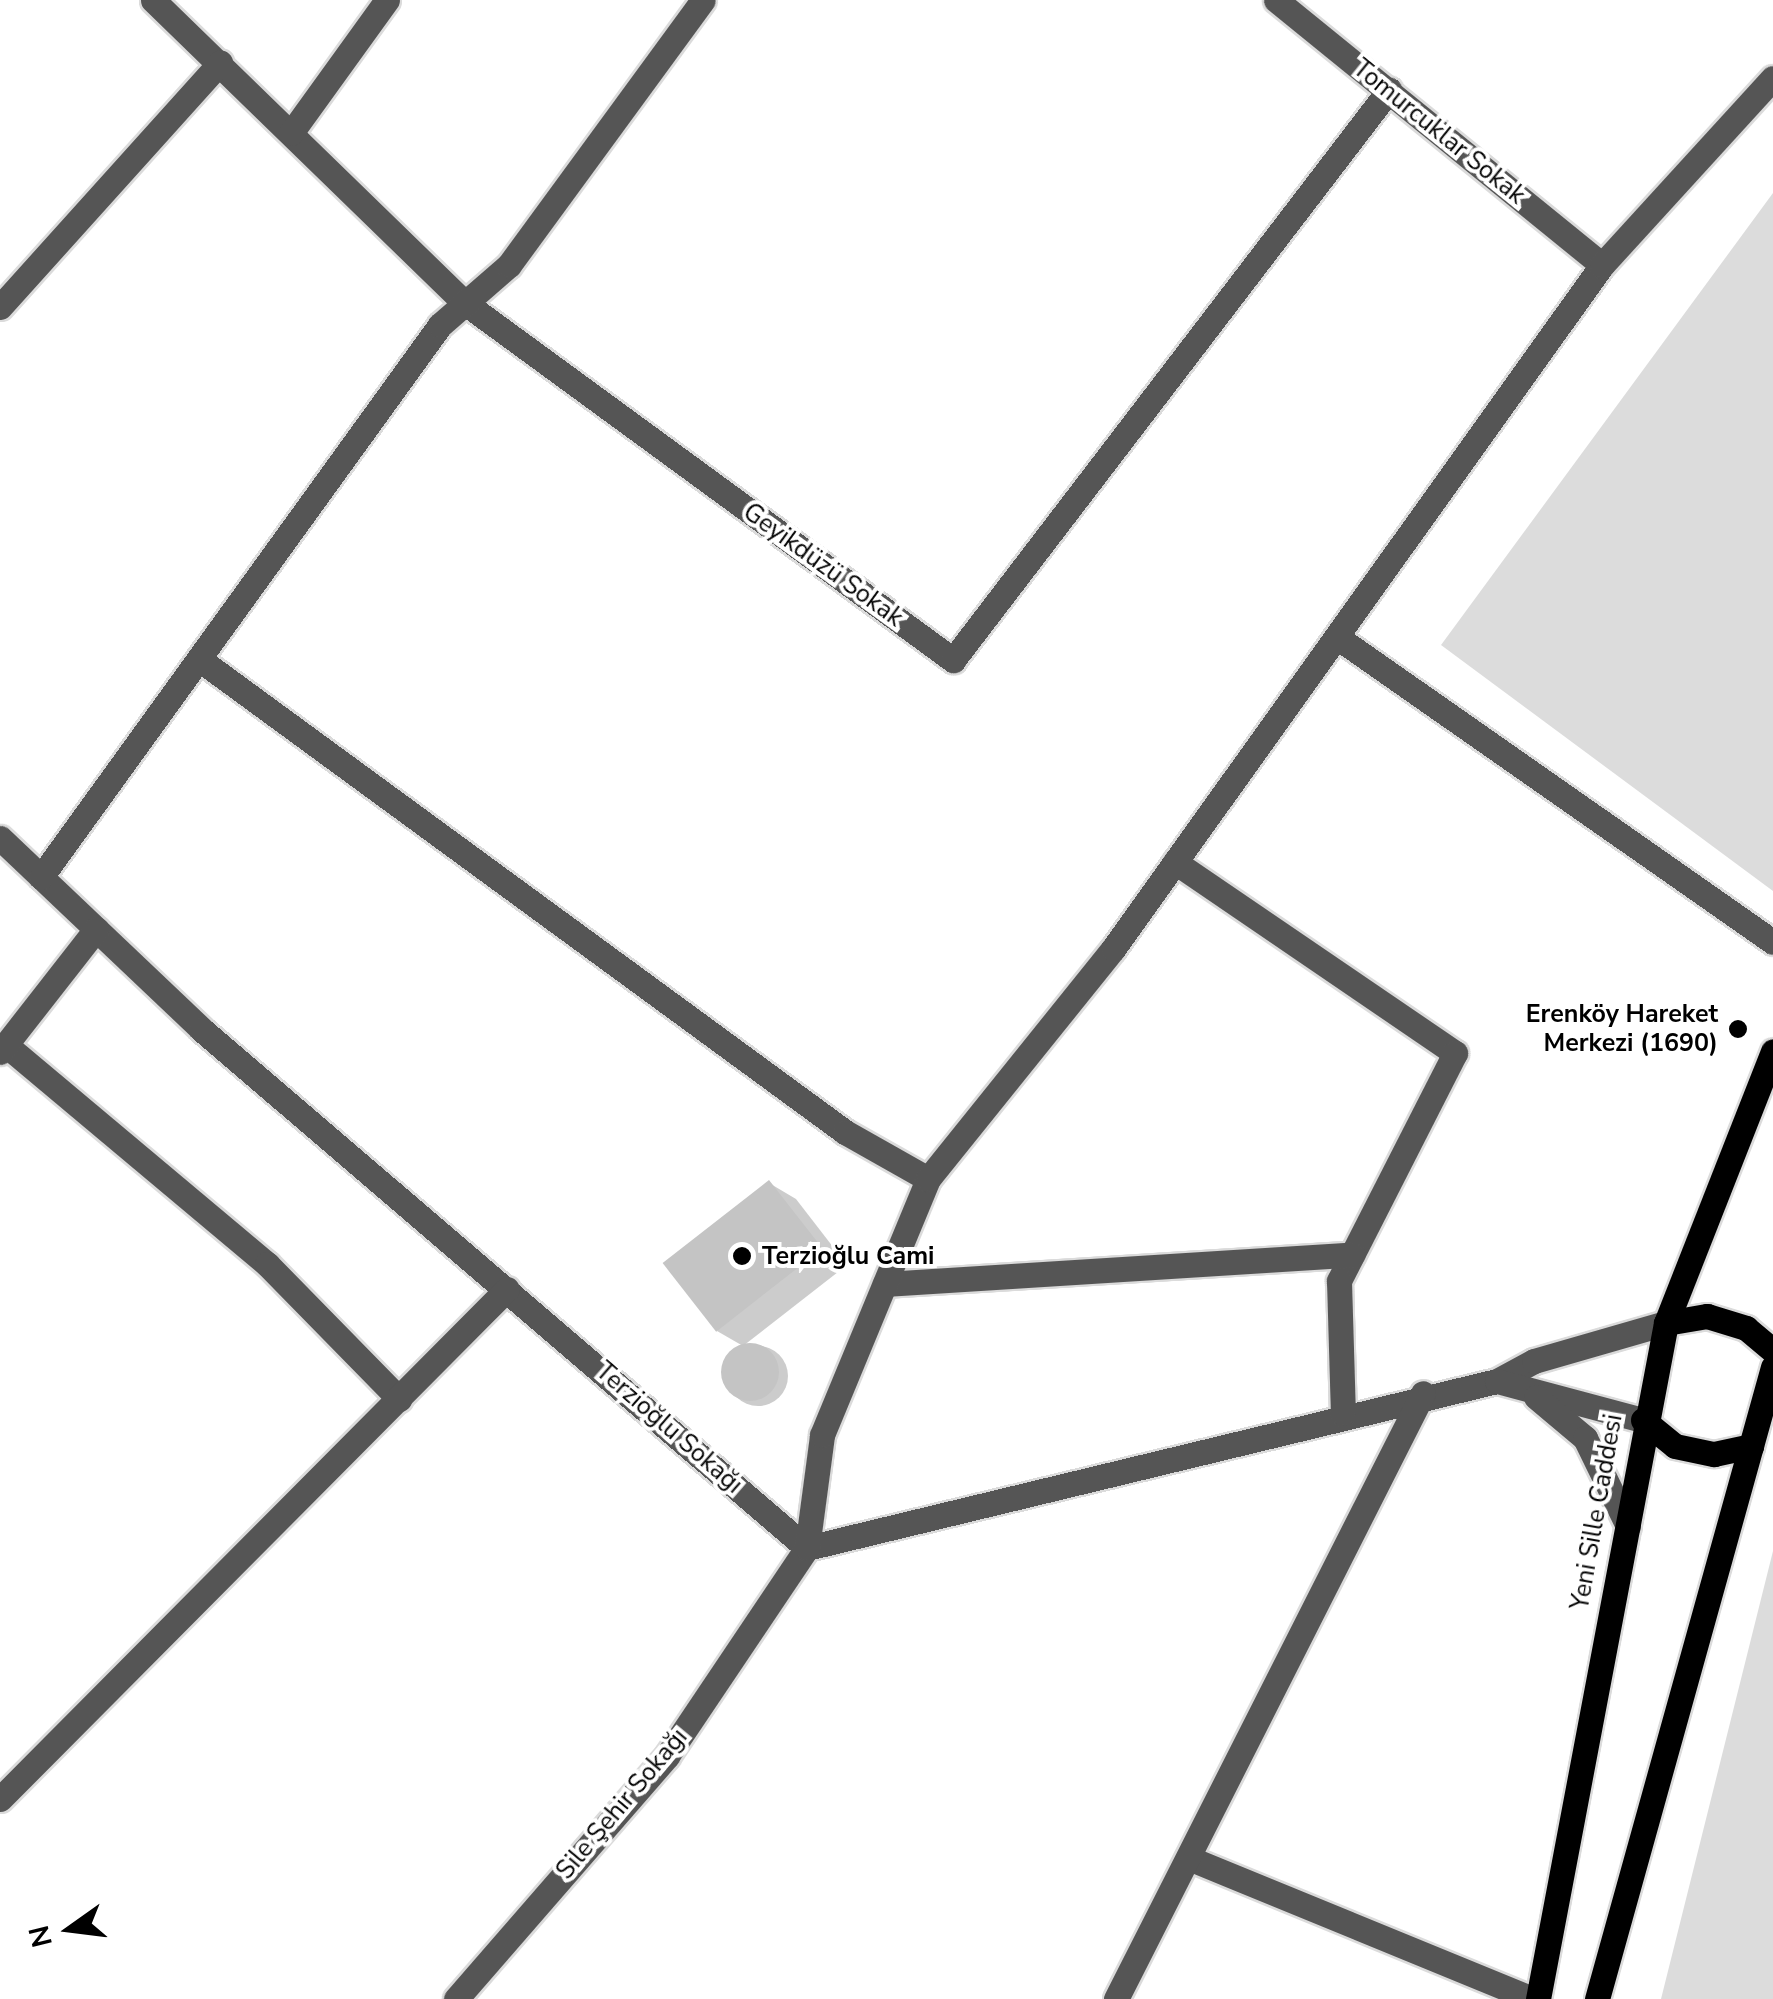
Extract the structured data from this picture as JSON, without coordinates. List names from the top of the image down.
{
  "streets": {
    "main road": ["Yeni Sille Caddesi"],
    "street": [
      "Tomurcuklar Sokak",
      "Geyikdüzü Sokak",
      "Terzioğlu Sokağı",
      "Sile Şehir Sokağı"
    ]
  },
  "crossings": [
    ["Tomurcuklar Sokak", "Geyikdüzü Sokak"],
    ["Terzioğlu Sokağı", "Sile Şehir Sokağı"]
  ],
  "places": ["Erenköy Hareket Merkezi (1690)", "Terzioğlu Cami"],
  "north": "left"
}
